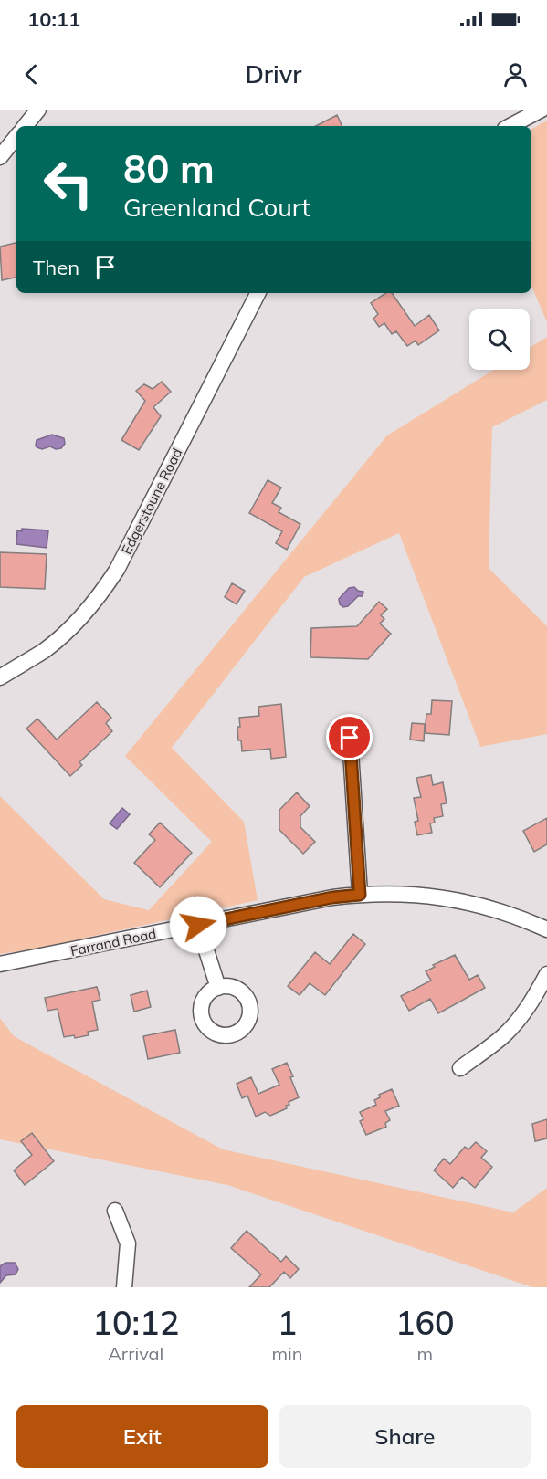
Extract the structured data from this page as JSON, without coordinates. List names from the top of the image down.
{
  "streets": {
    "street": ["Edgerstoune Road", "Farrand Road"]
  },
  "page": {
    "status": "10:11",
    "header": "Drivr",
    "turn": ["80 m", "Greenland Court"],
    "then": "Then",
    "eta": [
      "10:12",
      "Arrival",
      "1",
      "min",
      "160",
      "m"
    ],
    "buttons": ["Exit", "Share"]
  }
}
